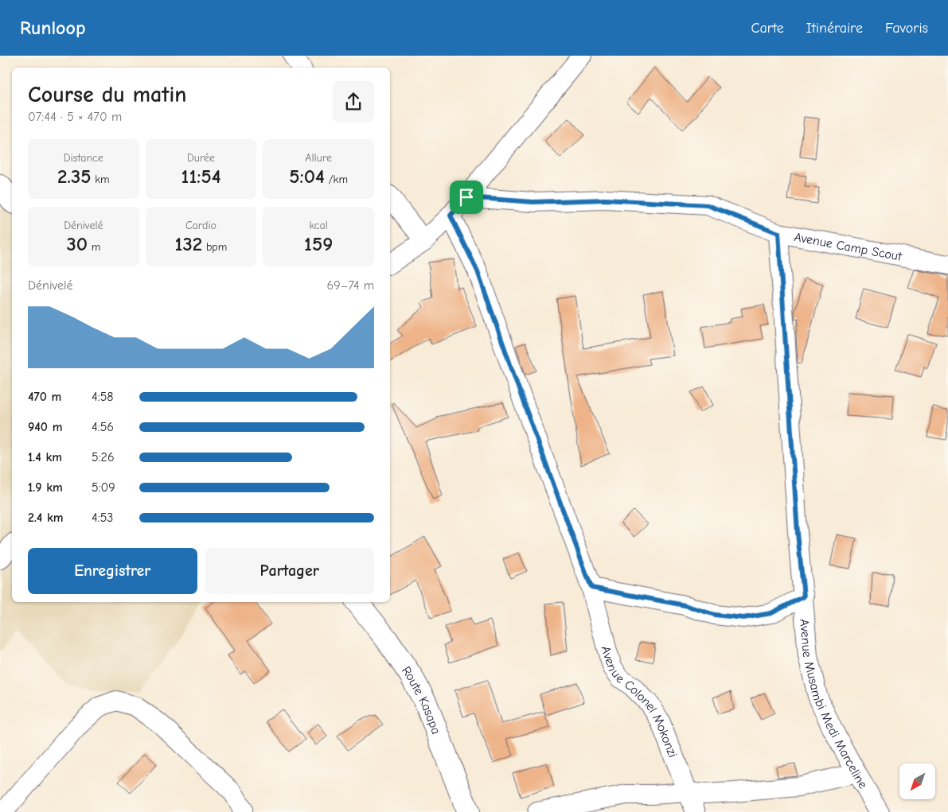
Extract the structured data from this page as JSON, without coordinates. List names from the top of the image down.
{
  "streets": {
    "main road": ["Route Kasapa"],
    "street": ["Avenue Camp Scout", "Avenue Colonel Mokonzi", "Avenue Musambi Medi Marceline"]
  },
  "crossings": [
    ["Avenue Camp Scout", "Avenue Musambi Medi Marceline"]
  ],
  "north": "bottom left",
  "page": {
    "header": "Runloop",
    "nav": ["Carte", "Itinéraire", "Favoris"],
    "heading": ["Course du matin", "07:44 · 5 × 470 m"],
    "stats": [
      ["Distance", "2.35 km"],
      ["Durée", "11:54"],
      ["Allure", "5:04 /km"],
      ["Dénivelé", "30 m"],
      ["Cardio", "132 bpm"],
      ["kcal", "159"]
    ],
    "chart": ["Dénivelé", "69–74 m"],
    "list": [
      {
        "name": "470 m",
        "note": "4:58"
      },
      {
        "name": "940 m",
        "note": "4:56"
      },
      {
        "name": "1.4 km",
        "note": "5:26"
      },
      {
        "name": "1.9 km",
        "note": "5:09"
      },
      {
        "name": "2.4 km",
        "note": "4:53"
      }
    ],
    "buttons": ["Enregistrer", "Partager"]
  }
}
